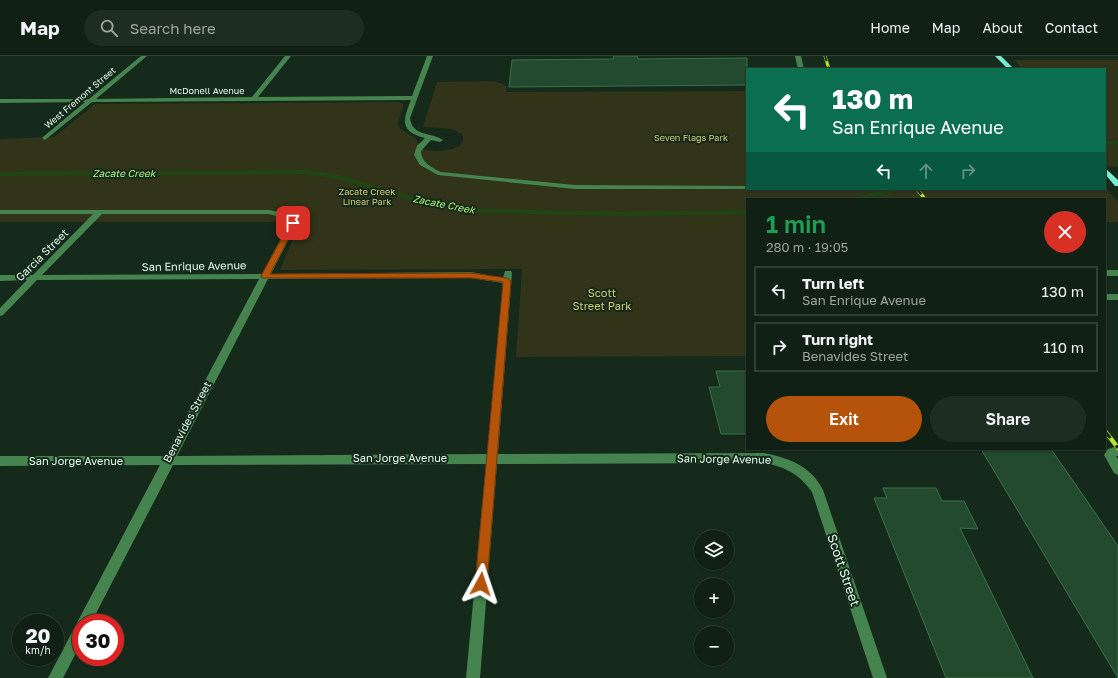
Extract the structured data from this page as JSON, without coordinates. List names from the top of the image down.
{
  "streets": {
    "street": [
      "McDonell Avenue",
      "West Fremont Street",
      "Garcia Street",
      "San Enrique Avenue",
      "Benavides Street",
      "San Jorge Avenue",
      "Scott Street"
    ]
  },
  "crossings": [
    ["McDonell Avenue", "West Fremont Street"],
    ["Garcia Street", "San Enrique Avenue"],
    ["Garcia Street", "Benavides Street"],
    ["San Enrique Avenue", "Benavides Street"],
    ["San Enrique Avenue", "San Jorge Avenue"],
    ["Benavides Street", "San Jorge Avenue"],
    ["San Jorge Avenue", "Scott Street"]
  ],
  "water": ["Zacate Creek"],
  "parks": ["Seven Flags Park", "Zacate Creek Linear Park", "Scott Street Park"],
  "page": {
    "header": "Map",
    "search": "Search here",
    "nav": [
      "Home",
      "Map",
      "About",
      "Contact"
    ],
    "turn": ["130 m", "San Enrique Avenue"],
    "heading": ["1 min", "280 m · 19:05"],
    "list": [
      {
        "name": "Turn left",
        "note": "San Enrique Avenue",
        "value": "130 m"
      },
      {
        "name": "Turn right",
        "note": "Benavides Street",
        "value": "110 m"
      }
    ],
    "buttons": ["Exit", "Share"],
    "map_buttons": ["+", "−"],
    "speed": "20 km/h",
    "limit": "30"
  }
}
